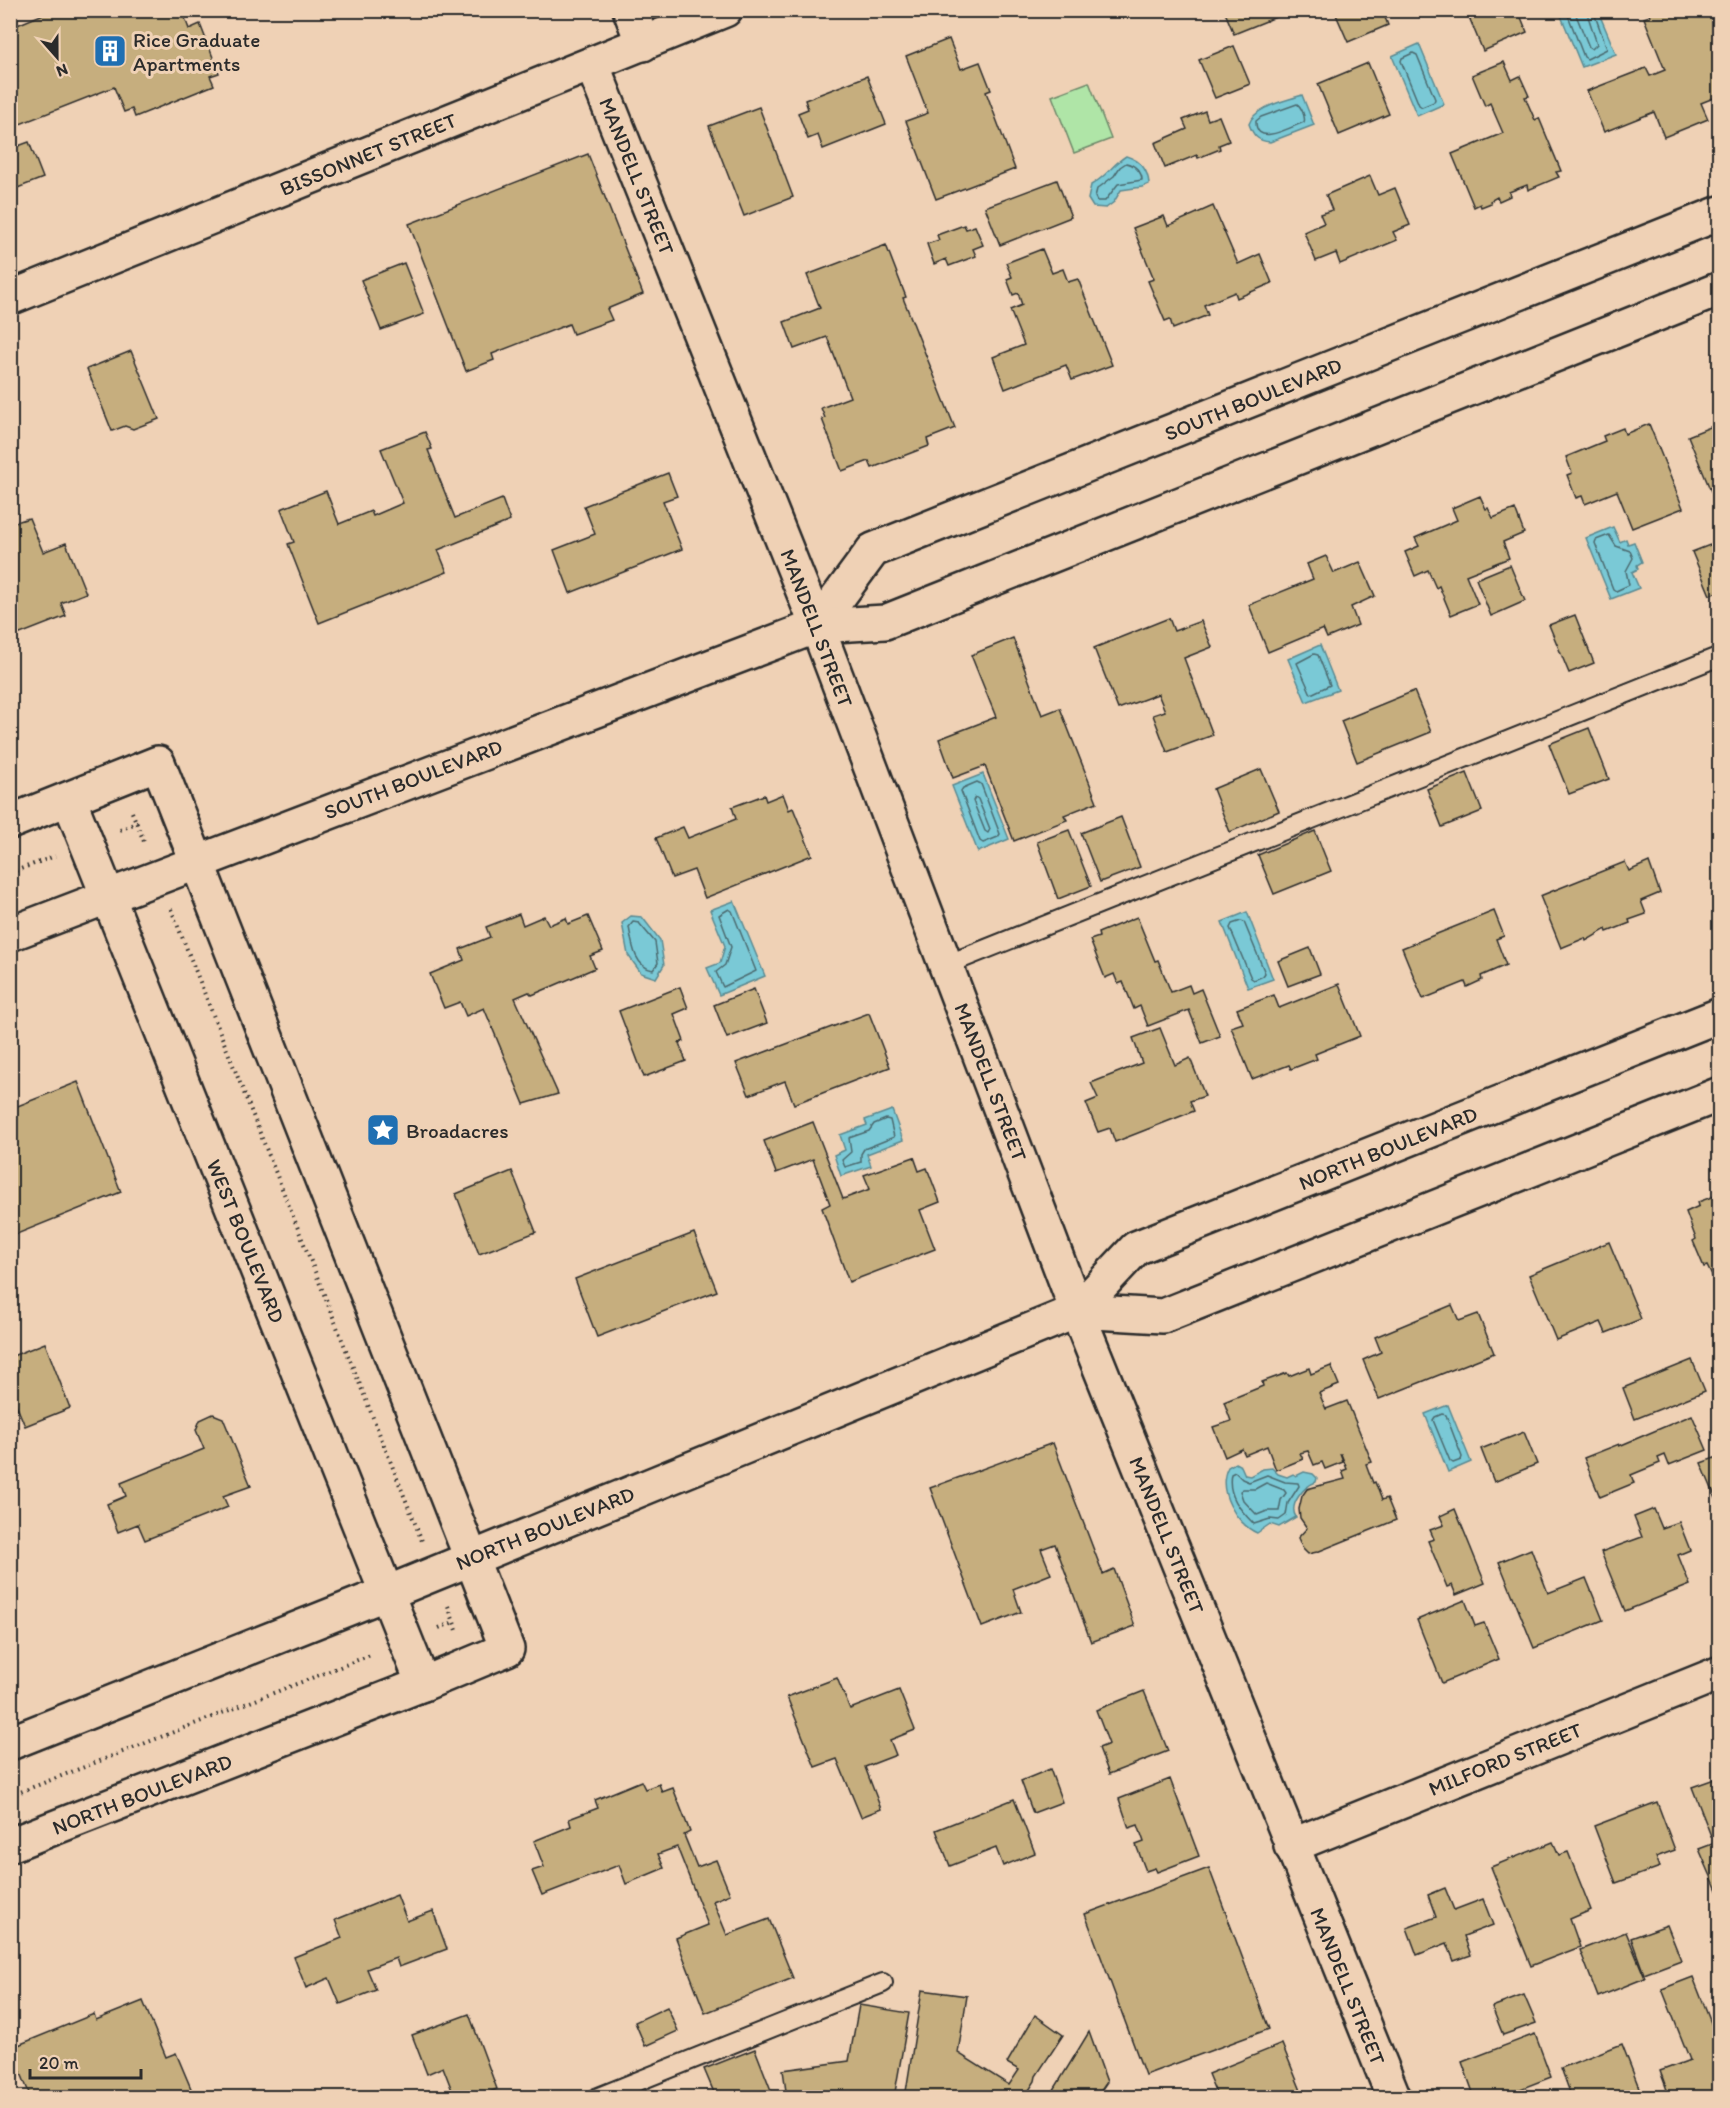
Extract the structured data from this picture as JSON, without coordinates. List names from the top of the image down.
{
  "streets": {
    "street": [
      "BISSONNET STREET",
      "MANDELL STREET",
      "SOUTH BOULEVARD",
      "NORTH BOULEVARD",
      "WEST BOULEVARD",
      "MILFORD STREET"
    ]
  },
  "crossings": [
    ["BISSONNET STREET", "MANDELL STREET"],
    ["MANDELL STREET", "SOUTH BOULEVARD"],
    ["MANDELL STREET", "NORTH BOULEVARD"],
    ["MANDELL STREET", "MILFORD STREET"],
    ["SOUTH BOULEVARD", "WEST BOULEVARD"],
    ["NORTH BOULEVARD", "WEST BOULEVARD"]
  ],
  "places": {
    "building": ["Rice Graduate Apartments"],
    "place": ["Broadacres"]
  },
  "scale_bar": "20 m",
  "north": "bottom"
}
